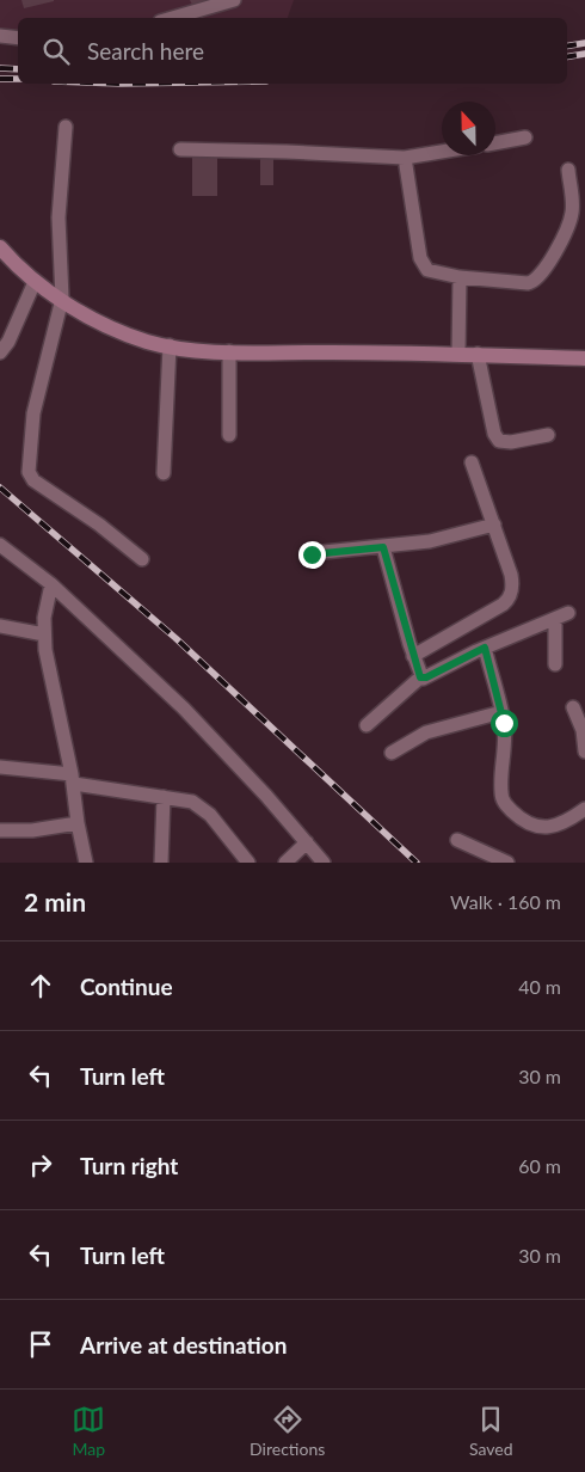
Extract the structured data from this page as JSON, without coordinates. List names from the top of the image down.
{
  "north": "top",
  "page": {
    "search": "Search here",
    "heading": ["2 min", "Walk · 160 m"],
    "list": [
      ["Continue", "40 m"],
      ["Turn left", "30 m"],
      ["Turn right", "60 m"],
      ["Turn left", "30 m"],
      "Arrive at destination"
    ],
    "nav": ["Map", "Directions", "Saved"]
  }
}
